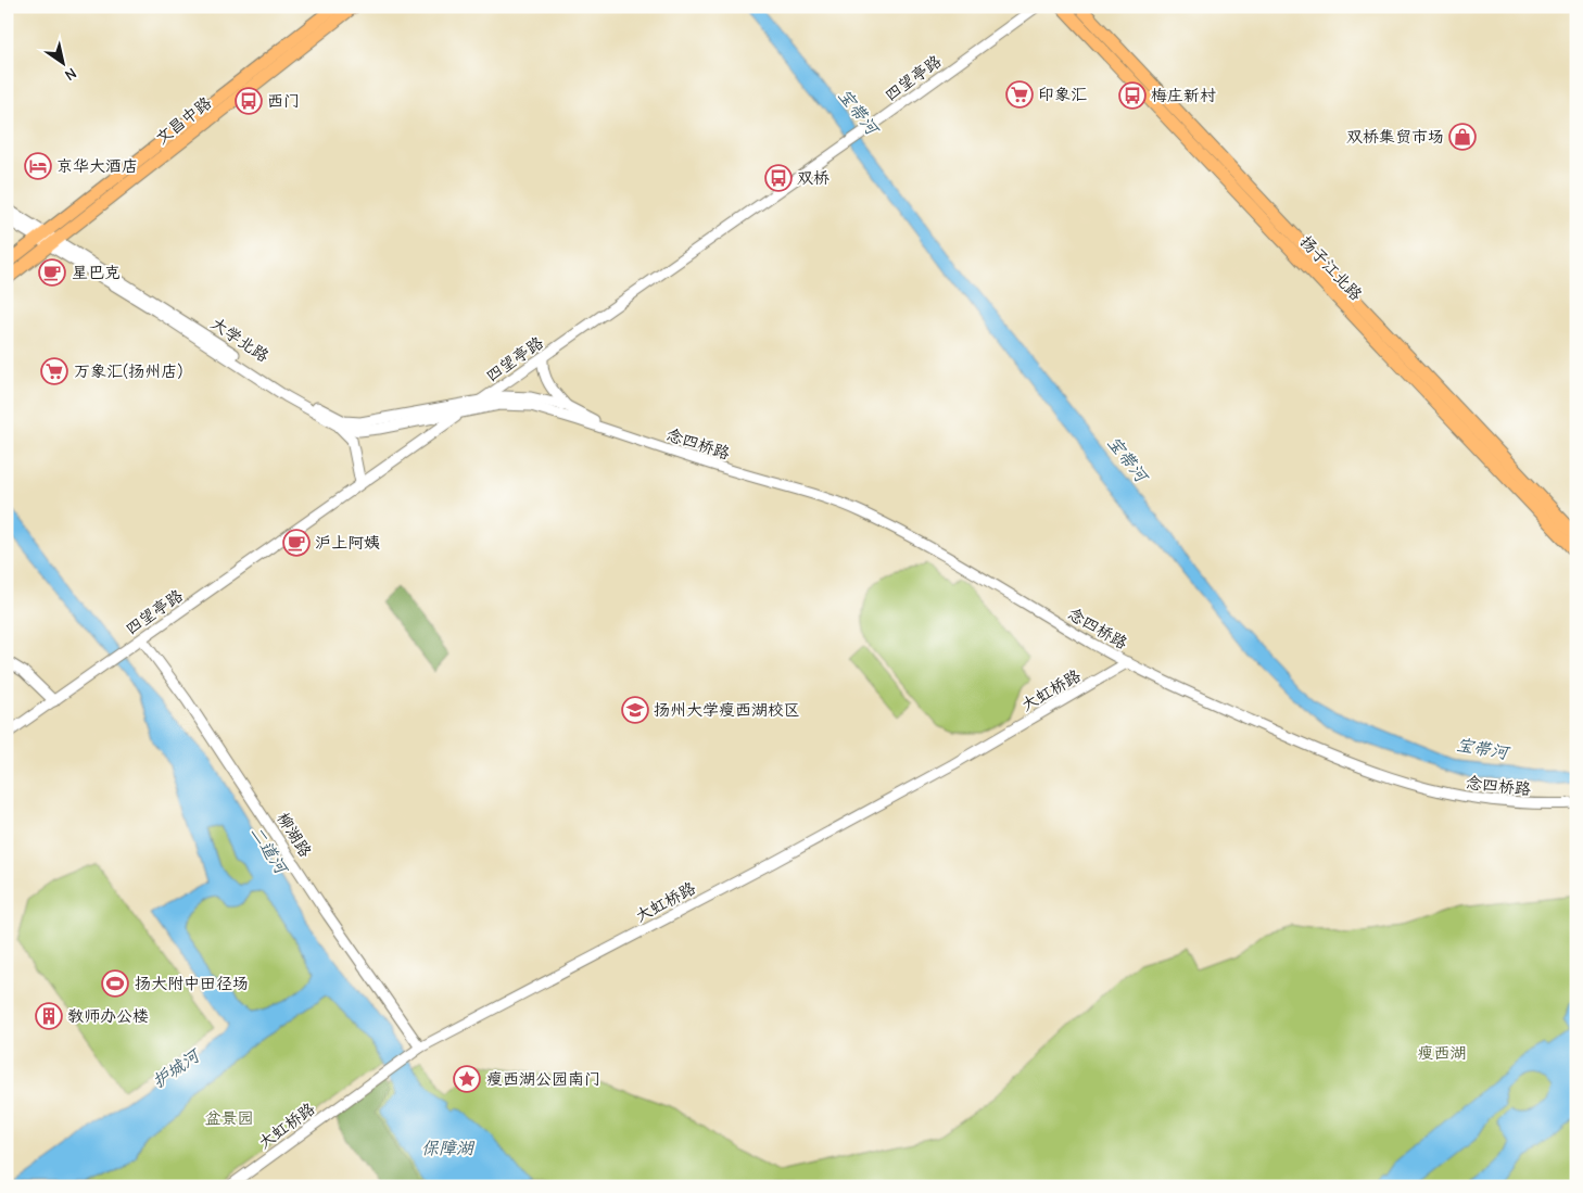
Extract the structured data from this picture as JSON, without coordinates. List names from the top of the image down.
{
  "streets": {
    "main road": ["文昌中路", "扬子江北路"],
    "street": [
      "四望亭路",
      "大学北路",
      "念四桥路",
      "大虹桥路",
      "柳湖路"
    ]
  },
  "crossings": [
    ["四望亭路", "大学北路"],
    ["四望亭路", "念四桥路"],
    ["四望亭路", "柳湖路"],
    ["文昌中路", "大学北路"],
    ["大学北路", "念四桥路"],
    ["念四桥路", "大虹桥路"],
    ["大虹桥路", "柳湖路"]
  ],
  "water": [
    "宝带河",
    "二道河",
    "护城河",
    "保障湖"
  ],
  "parks": ["瘦西湖", "盆景园"],
  "places": {
    "supermarket": ["印象汇", "万象汇(扬州店)"],
    "bus stop": ["梅庄新村", "西门", "双桥"],
    "shop": ["双桥集贸市场"],
    "hotel": ["京华大酒店"],
    "cafe": ["星巴克", "沪上阿姨"],
    "school or university": ["扬州大学瘦西湖校区"],
    "sports": ["扬大附中田径场"],
    "building": ["教师办公楼"],
    "place": ["瘦西湖公园南门"]
  },
  "north": "bottom right"
}
